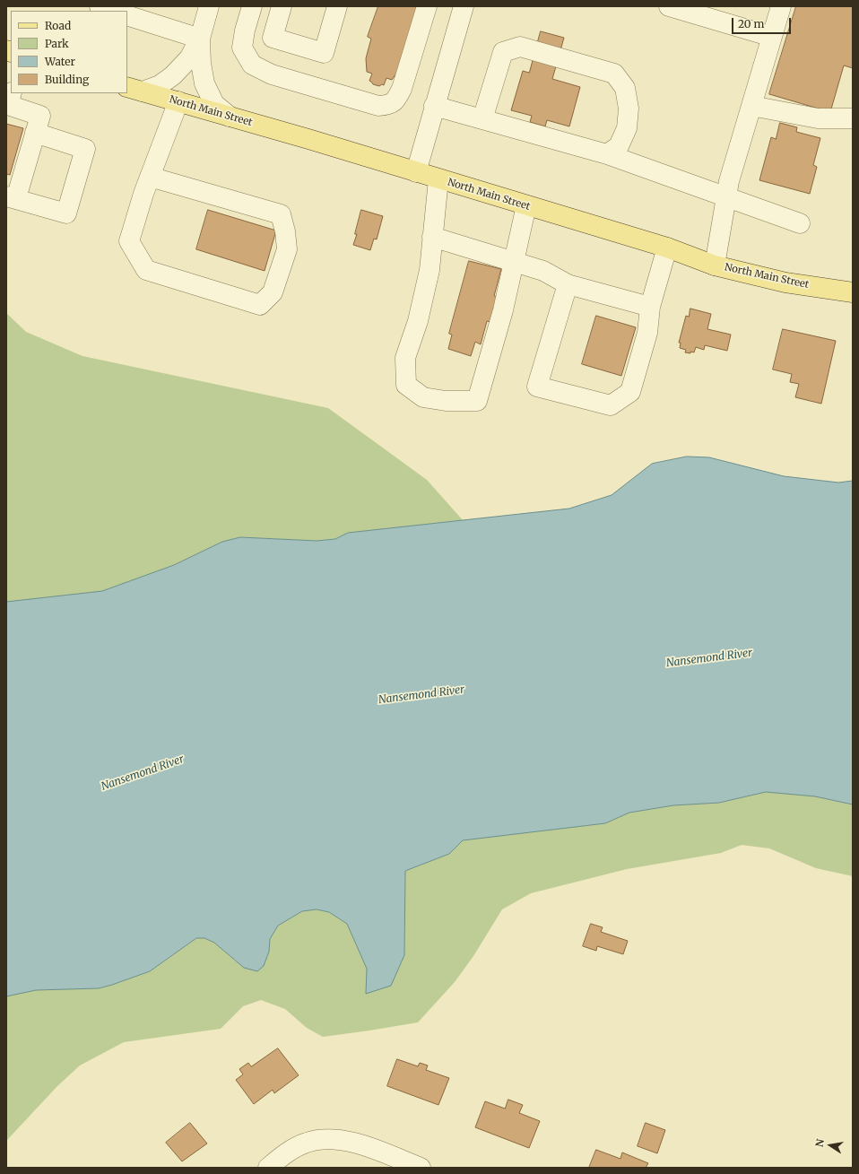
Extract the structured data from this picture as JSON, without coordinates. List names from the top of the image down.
{
  "streets": {
    "main road": ["North Main Street"]
  },
  "water": ["Nansemond River"],
  "legend": [
    "Road",
    "Park",
    "Water",
    "Building"
  ],
  "scale_bar": "20 m",
  "north": "left"
}
